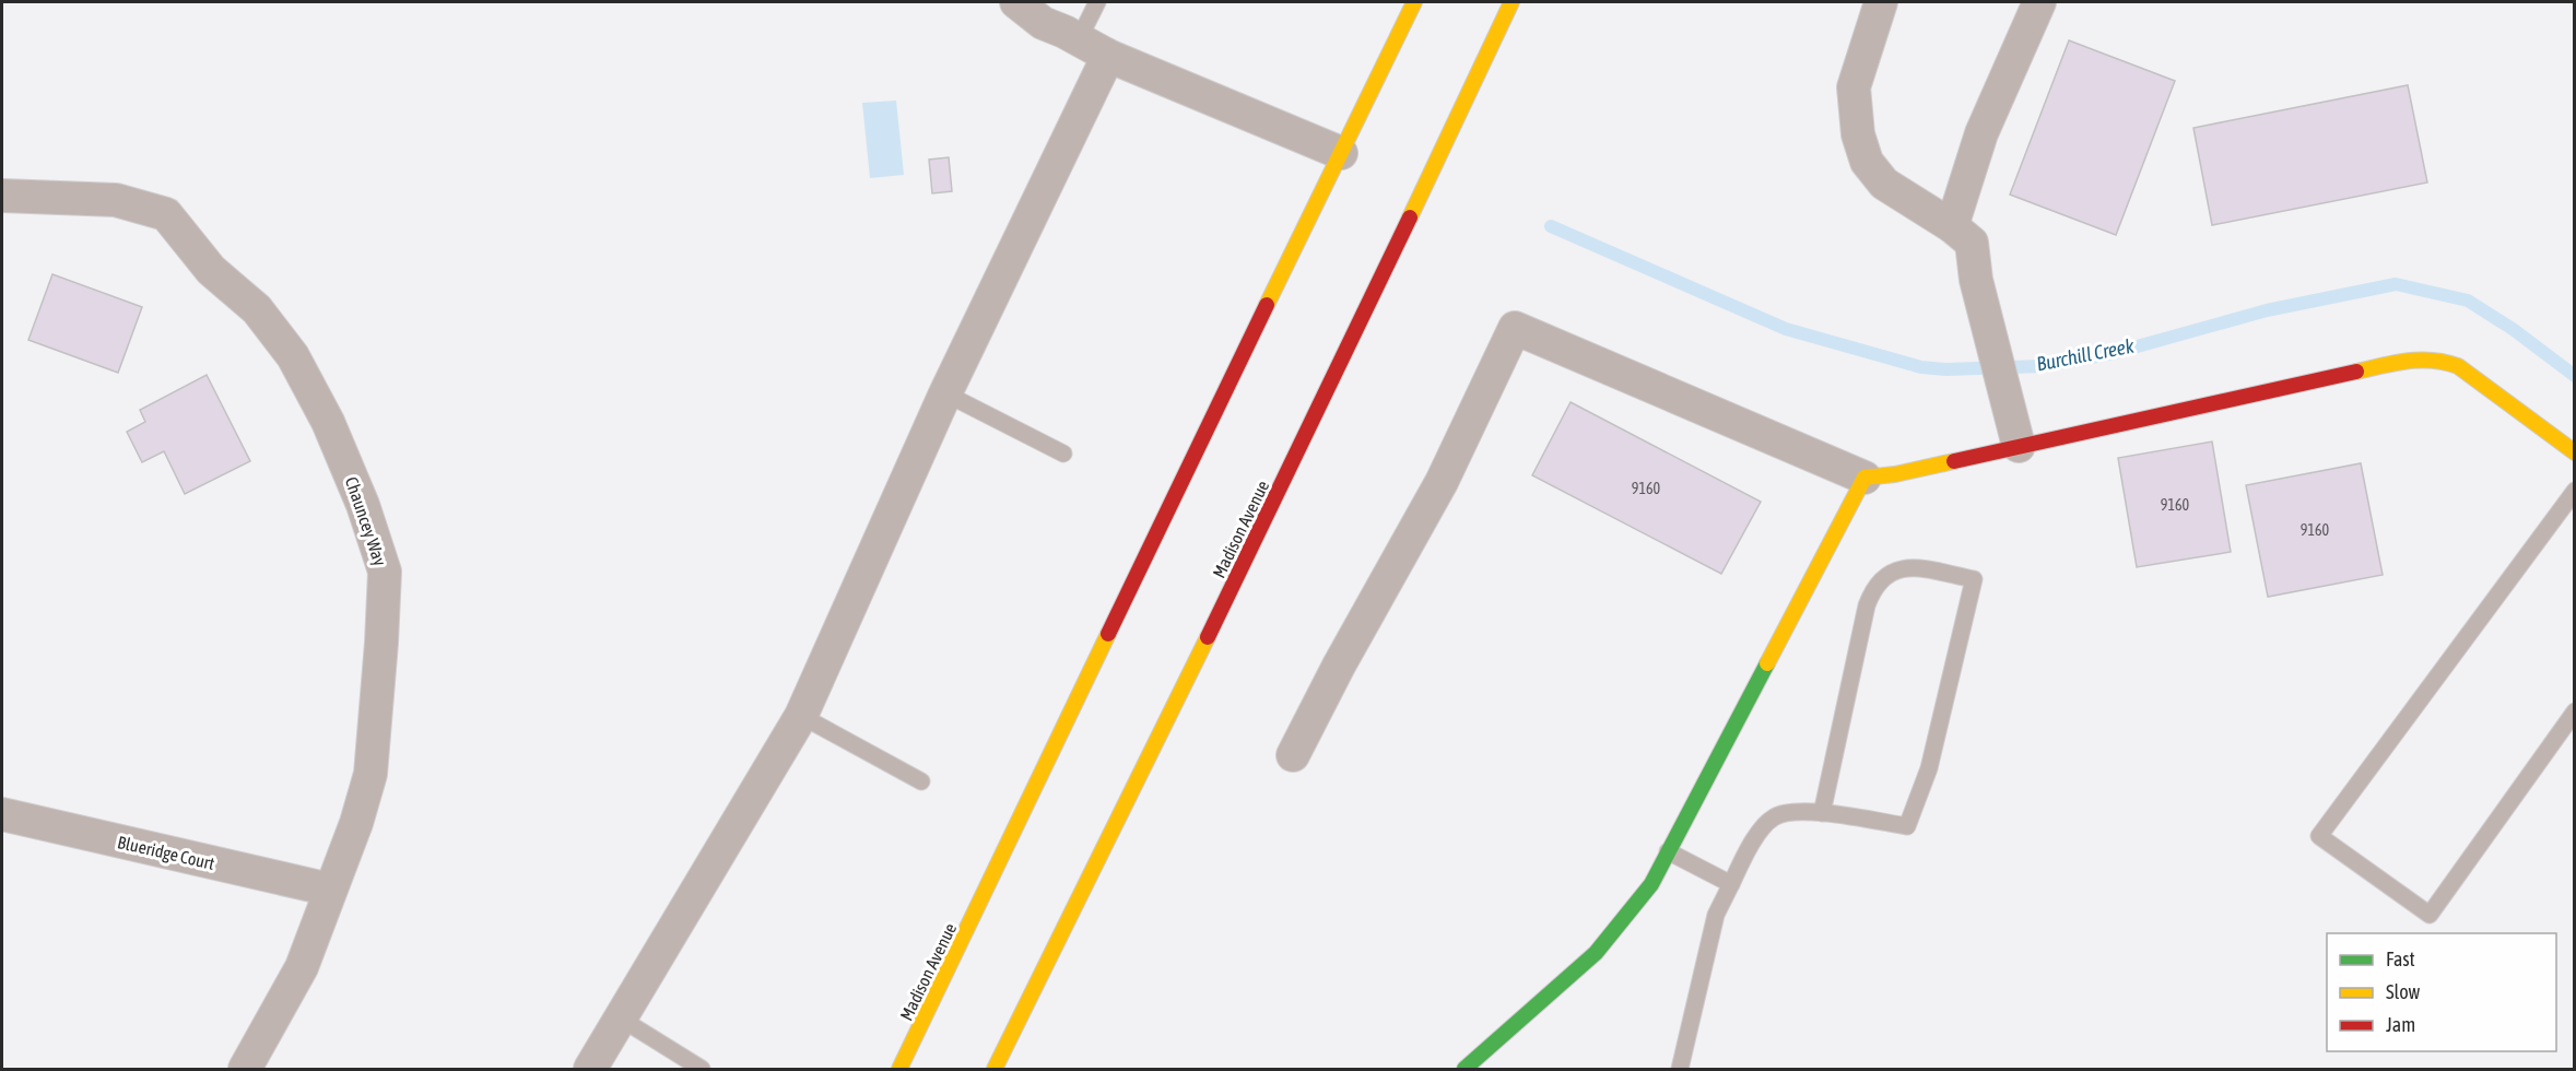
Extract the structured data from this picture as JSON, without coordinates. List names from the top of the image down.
{
  "streets": {
    "main road": ["Madison Avenue"],
    "street": ["Chauncey Way", "Blueridge Court"]
  },
  "crossings": [
    ["Chauncey Way", "Blueridge Court"]
  ],
  "water": ["Burchill Creek"],
  "house_numbers": ["9160", "9160", "9160"],
  "legend": ["Fast", "Slow", "Jam"]
}
